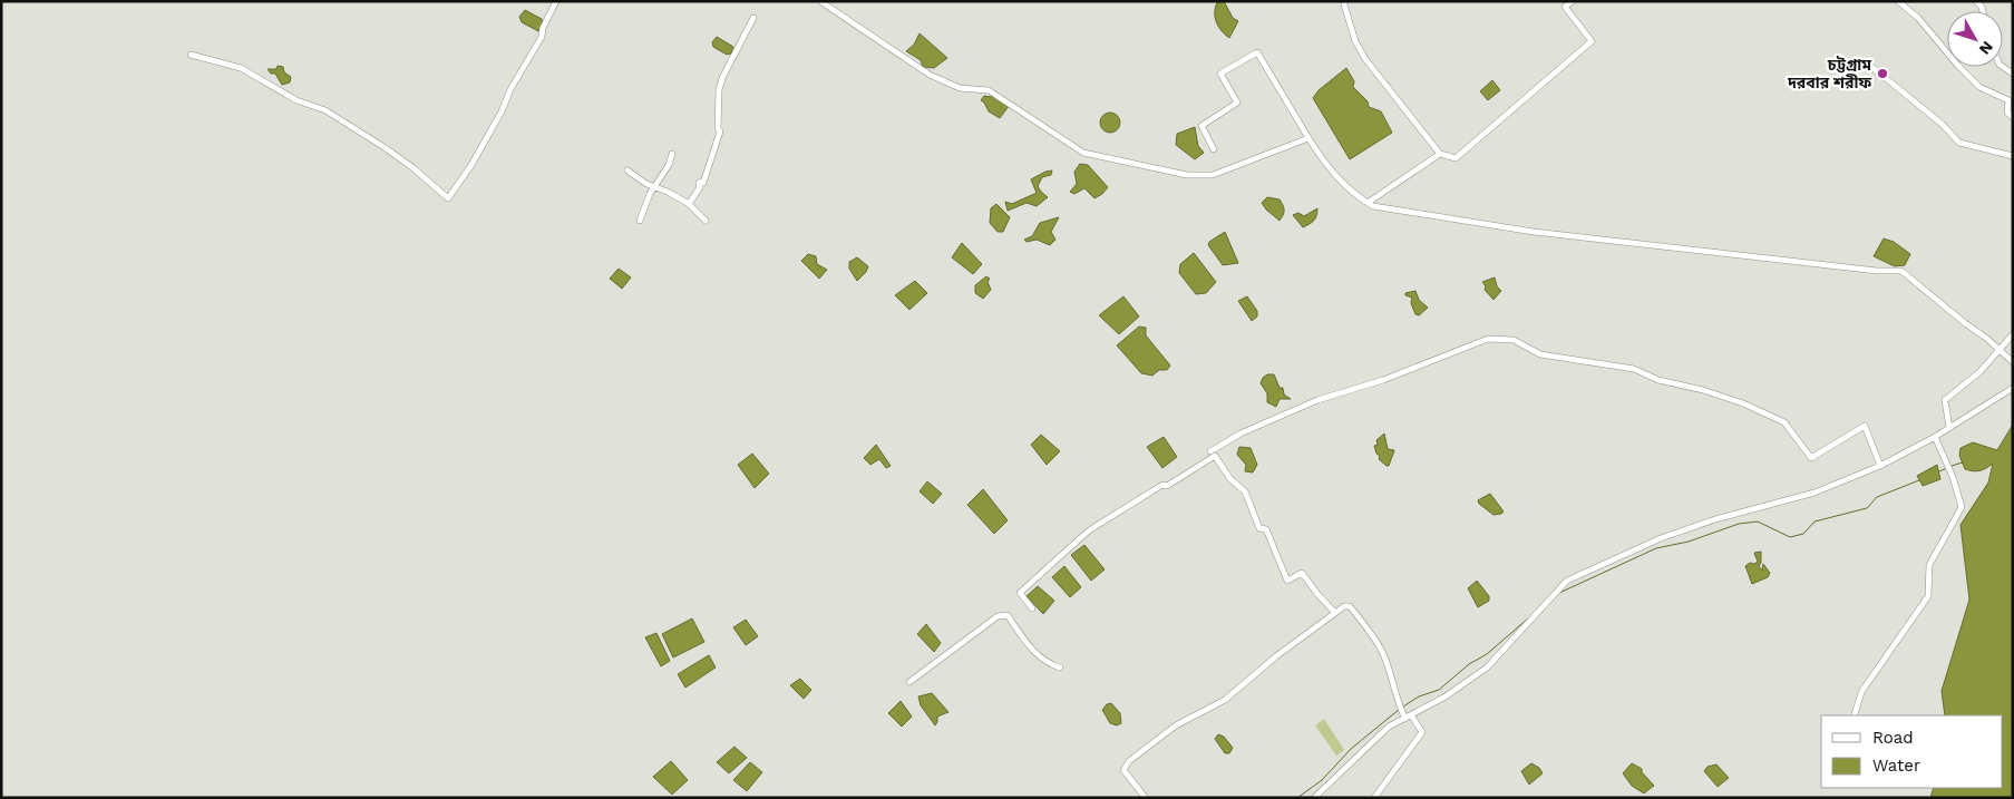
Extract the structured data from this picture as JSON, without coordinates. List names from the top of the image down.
{
  "places": ["চট্টগ্রাম দরবার শরীফ"],
  "legend": ["Road", "Water"],
  "north": "bottom right"
}
